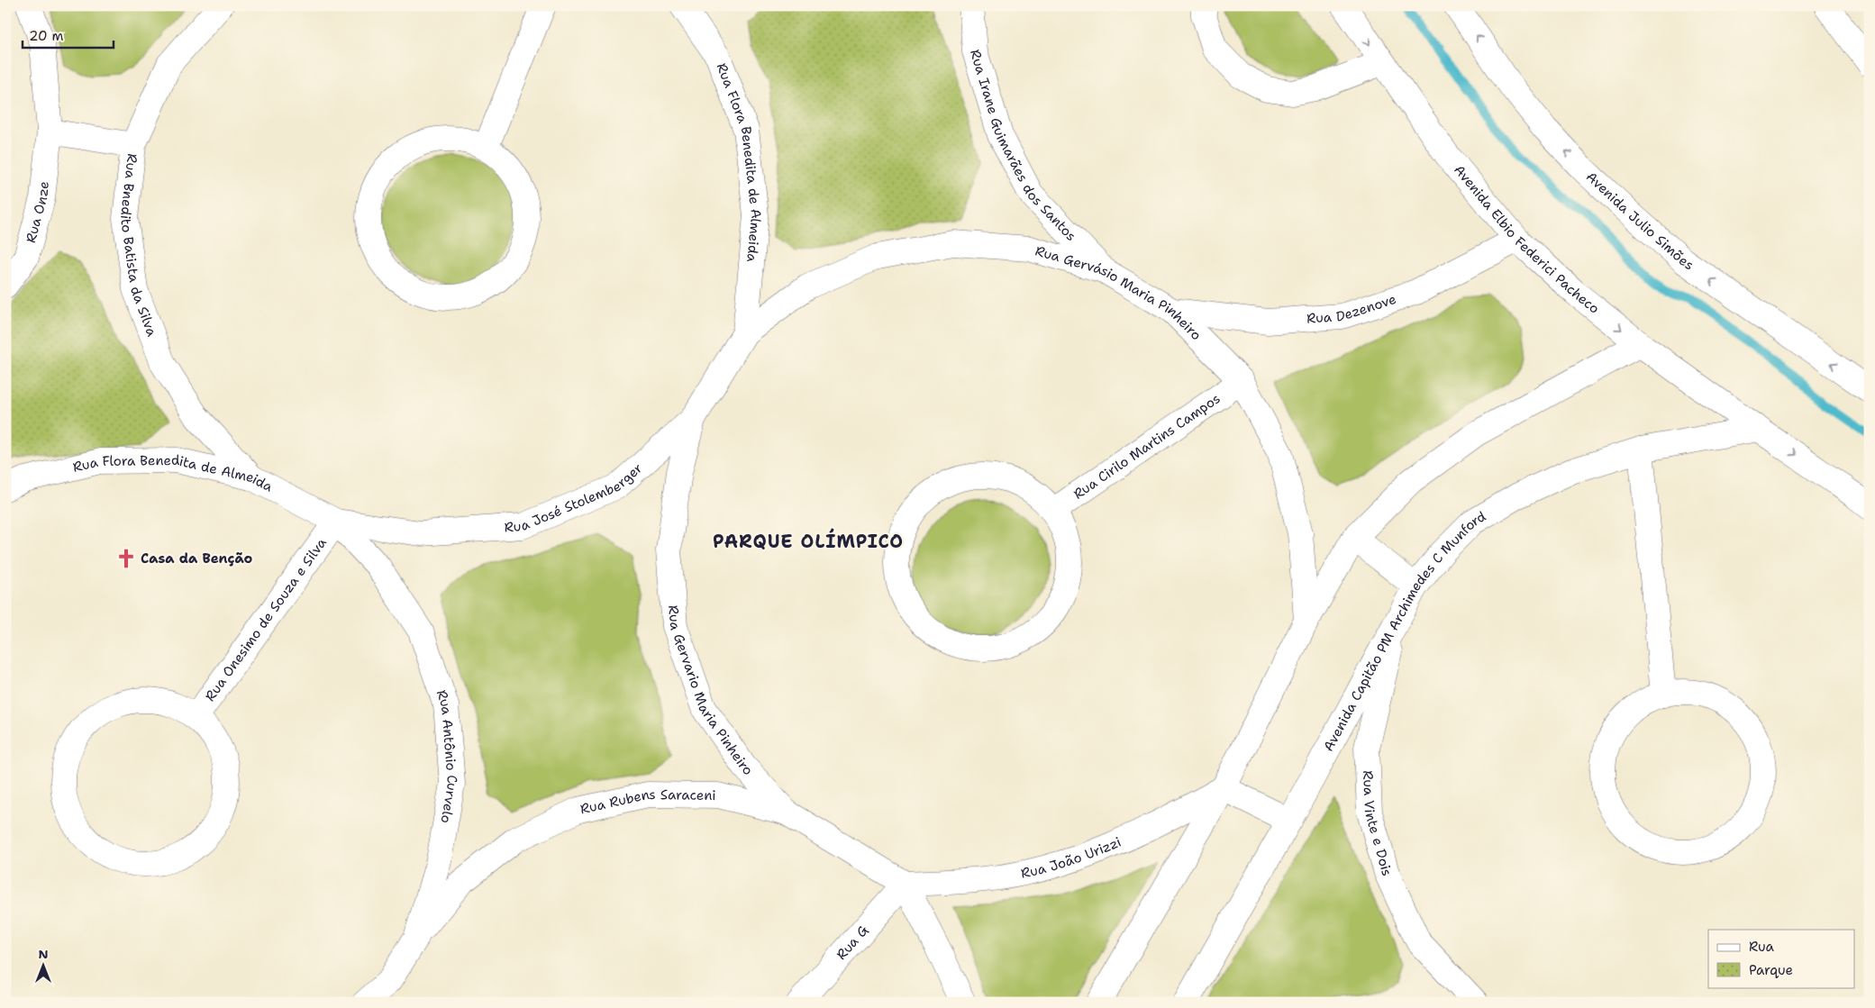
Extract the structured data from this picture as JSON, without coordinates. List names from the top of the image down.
{
  "streets": {
    "street": [
      "Rua Irane Guimarães dos Santos",
      "Rua Flora Benedita de Almeida",
      "Rua Onze",
      "Avenida Julio Simões",
      "Avenida Elbio Federici Pacheco",
      "Rua Bnedito Batista da Silva",
      "Rua Gervásio Maria Pinheiro",
      "Rua Dezenove",
      "Rua Cirilo Martins Campos",
      "Rua José Stolemberger",
      "Rua Onesimo de Souza e Silva",
      "Avenida Capitão PM Archimedes C Munford",
      "Rua Gervario Maria Pinheiro",
      "Rua Antônio Curvelo",
      "Rua Rubens Saraceni",
      "Rua Vinte e Dois",
      "Rua João Urizzi",
      "Rua G"
    ]
  },
  "crossings": [
    ["Rua Irane Guimarães dos Santos", "Rua Gervásio Maria Pinheiro"],
    ["Rua Flora Benedita de Almeida", "Rua Bnedito Batista da Silva"],
    ["Rua Flora Benedita de Almeida", "Rua Gervásio Maria Pinheiro"],
    ["Rua Flora Benedita de Almeida", "Rua José Stolemberger"],
    ["Rua Flora Benedita de Almeida", "Rua Onesimo de Souza e Silva"],
    ["Rua Flora Benedita de Almeida", "Rua Antônio Curvelo"],
    ["Avenida Elbio Federici Pacheco", "Rua Dezenove"],
    ["Avenida Elbio Federici Pacheco", "Avenida Capitão PM Archimedes C Munford"],
    ["Rua Gervásio Maria Pinheiro", "Rua Dezenove"],
    ["Rua Gervásio Maria Pinheiro", "Rua Cirilo Martins Campos"],
    ["Rua Gervásio Maria Pinheiro", "Rua José Stolemberger"],
    ["Rua José Stolemberger", "Rua Onesimo de Souza e Silva"],
    ["Rua José Stolemberger", "Rua Gervario Maria Pinheiro"],
    ["Rua José Stolemberger", "Rua Antônio Curvelo"],
    ["Rua Onesimo de Souza e Silva", "Rua Antônio Curvelo"],
    ["Avenida Capitão PM Archimedes C Munford", "Rua Vinte e Dois"],
    ["Rua Gervario Maria Pinheiro", "Rua Rubens Saraceni"],
    ["Rua Antônio Curvelo", "Rua Rubens Saraceni"],
    ["Rua Rubens Saraceni", "Rua João Urizzi"],
    ["Rua Rubens Saraceni", "Rua G"],
    ["Rua João Urizzi", "Rua G"]
  ],
  "one_way": ["Avenida Julio Simões", "Avenida Elbio Federici Pacheco"],
  "districts": ["PARQUE OLÍMPICO"],
  "places": {
    "church": ["Casa da Benção"]
  },
  "legend": ["Rua", "Parque"],
  "scale_bar": "20 m",
  "north": "top"
}
